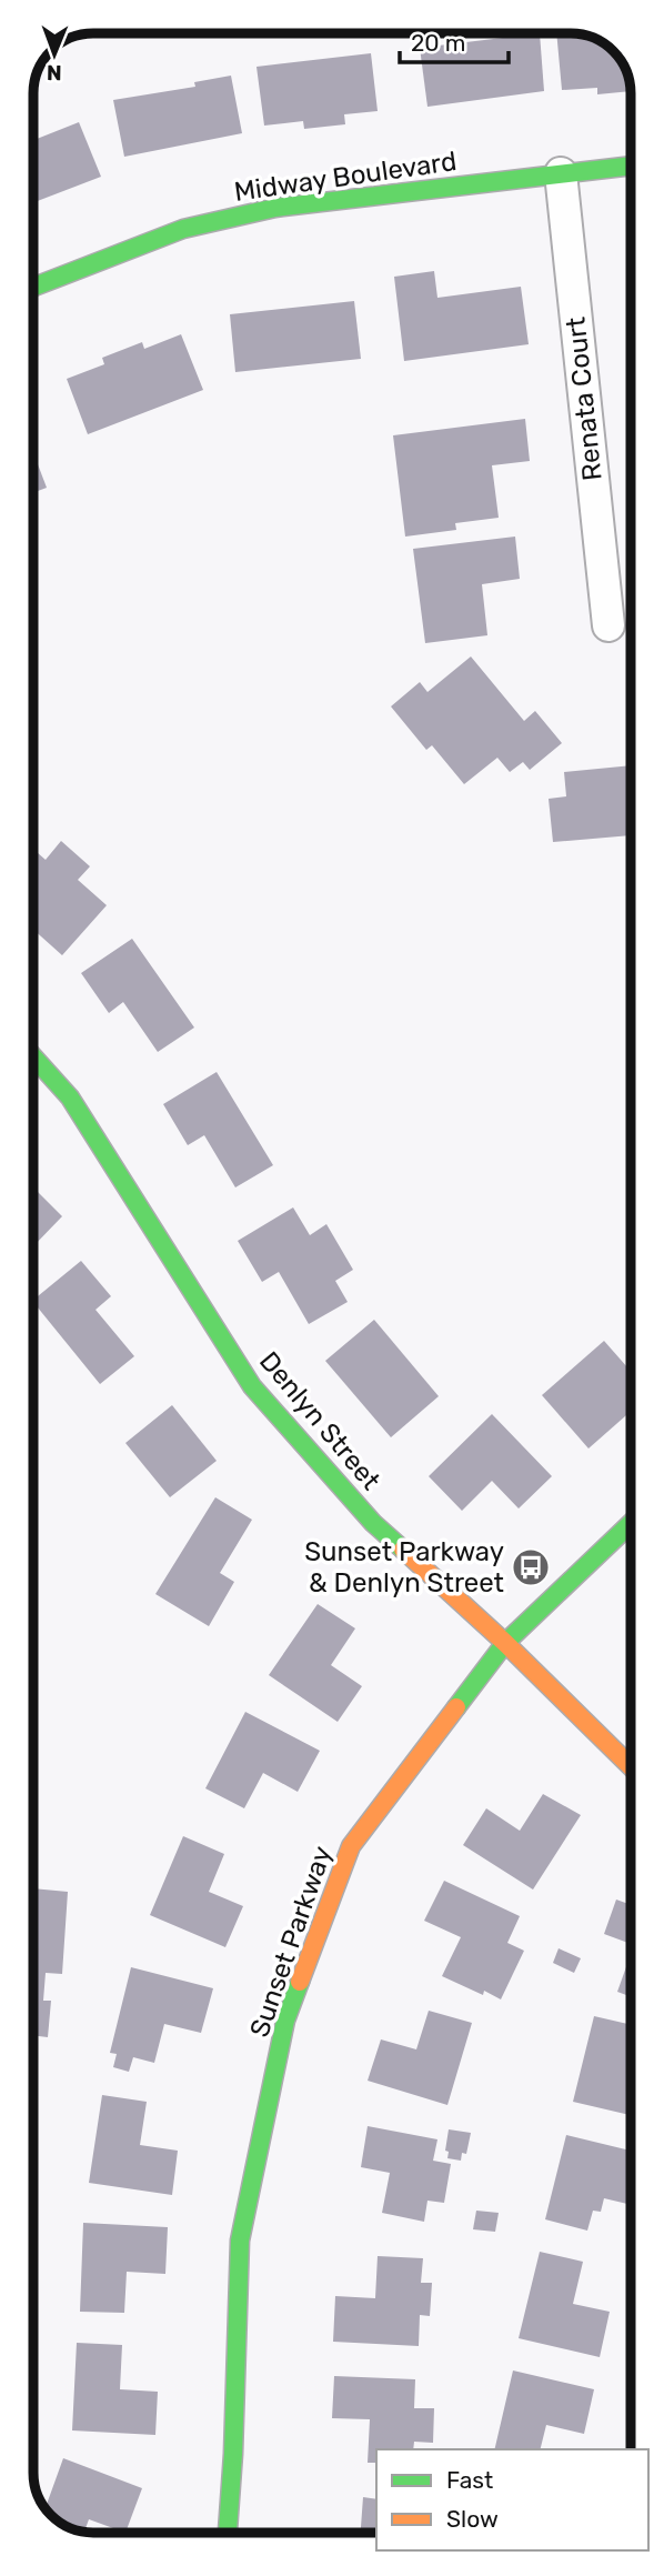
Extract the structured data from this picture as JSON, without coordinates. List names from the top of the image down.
{
  "streets": {
    "street": [
      "Midway Boulevard",
      "Renata Court",
      "Denlyn Street",
      "Sunset Parkway"
    ]
  },
  "crossings": [
    ["Midway Boulevard", "Renata Court"],
    ["Denlyn Street", "Sunset Parkway"]
  ],
  "places": {
    "bus stop": ["Sunset Parkway & Denlyn Street"]
  },
  "legend": ["Fast", "Slow"],
  "scale_bar": "20 m",
  "north": "bottom"
}
